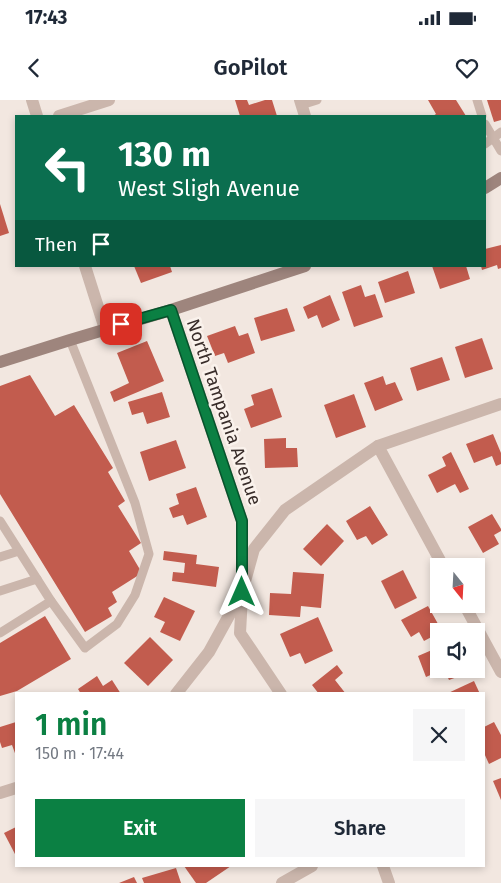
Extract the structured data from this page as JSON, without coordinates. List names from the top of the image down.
{
  "streets": {
    "street": ["North Tampania Avenue"]
  },
  "north": "bottom",
  "page": {
    "status": "17:43",
    "header": "GoPilot",
    "turn": ["130 m", "West Sligh Avenue"],
    "then": "Then",
    "heading": ["1 min", "150 m · 17:44"],
    "buttons": ["Exit", "Share"]
  }
}
